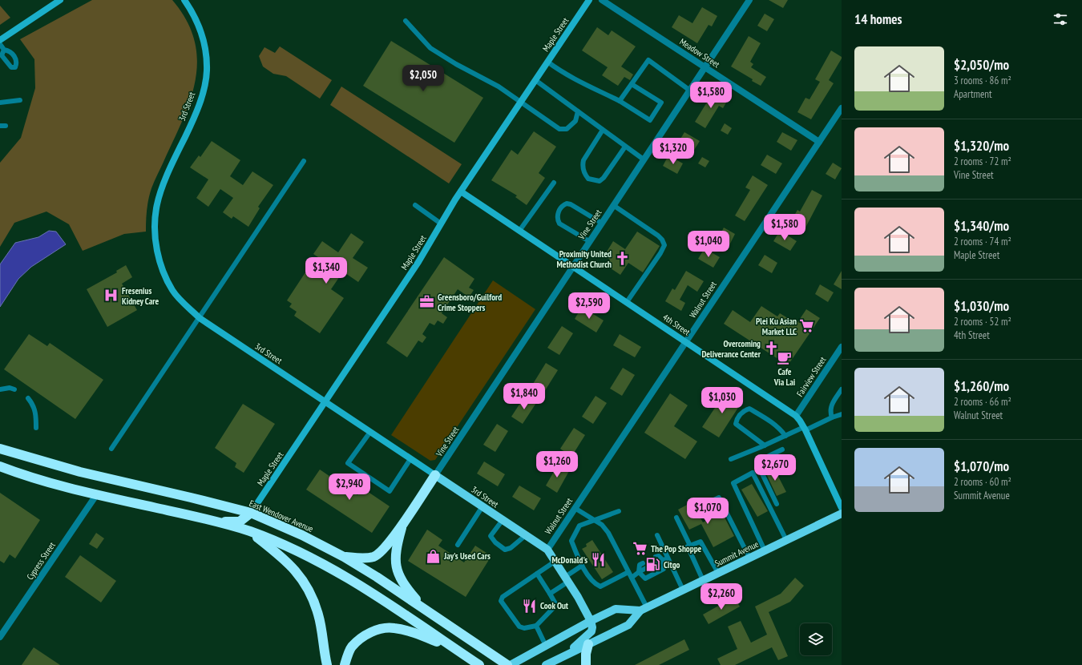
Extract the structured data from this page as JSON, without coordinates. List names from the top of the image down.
{
  "streets": {
    "highway": ["East Wendover Avenue"],
    "main road": ["3rd Street", "Summit Avenue"],
    "street": [
      "Maple Street",
      "Meadow Street",
      "Vine Street",
      "Walnut Street",
      "4th Street",
      "Fairview Street",
      "Cypress Street"
    ]
  },
  "crossings": [
    ["Maple Street", "3rd Street"],
    ["Maple Street", "4th Street"],
    ["Maple Street", "East Wendover Avenue"],
    ["Meadow Street", "Vine Street"],
    ["Meadow Street", "Walnut Street"],
    ["3rd Street", "Vine Street"],
    ["3rd Street", "Walnut Street"],
    ["3rd Street", "Summit Avenue"],
    ["Vine Street", "4th Street"],
    ["Walnut Street", "4th Street"],
    ["4th Street", "Fairview Street"]
  ],
  "places": {
    "church": ["Proximity United Methodist Church", "Overcoming Deliverance Center"],
    "hospital": ["Fresenius Kidney Care"],
    "office": ["Greensboro/Guilford Crime Stoppers"],
    "supermarket": ["Plei Ku Asian Market LLC", "The Pop Shoppe"],
    "cafe": ["Cafe Via Lai"],
    "shop": ["Jay's Used Cars"],
    "restaurant": ["McDonald's", "Cook Out"],
    "fuel station": ["Citgo"]
  },
  "page": {
    "heading": "14 homes",
    "list": [
      {
        "name": "$2,050/mo",
        "note": "3 rooms · 86 m² · Apartment"
      },
      {
        "name": "$1,320/mo",
        "note": "2 rooms · 72 m² · Vine Street"
      },
      {
        "name": "$1,340/mo",
        "note": "2 rooms · 74 m² · Maple Street"
      },
      {
        "name": "$1,030/mo",
        "note": "2 rooms · 52 m² · 4th Street"
      },
      {
        "name": "$1,260/mo",
        "note": "2 rooms · 66 m² · Walnut Street"
      },
      {
        "name": "$1,070/mo",
        "note": "2 rooms · 60 m² · Summit Avenue"
      }
    ],
    "price": [
      "$2,050",
      "$1,580",
      "$1,320",
      "$1,580",
      "$1,040",
      "$1,340",
      "$2,590",
      "$1,840",
      "$1,030",
      "$1,260",
      "$2,670",
      "$2,940",
      "$1,070",
      "$2,260"
    ]
  }
}
